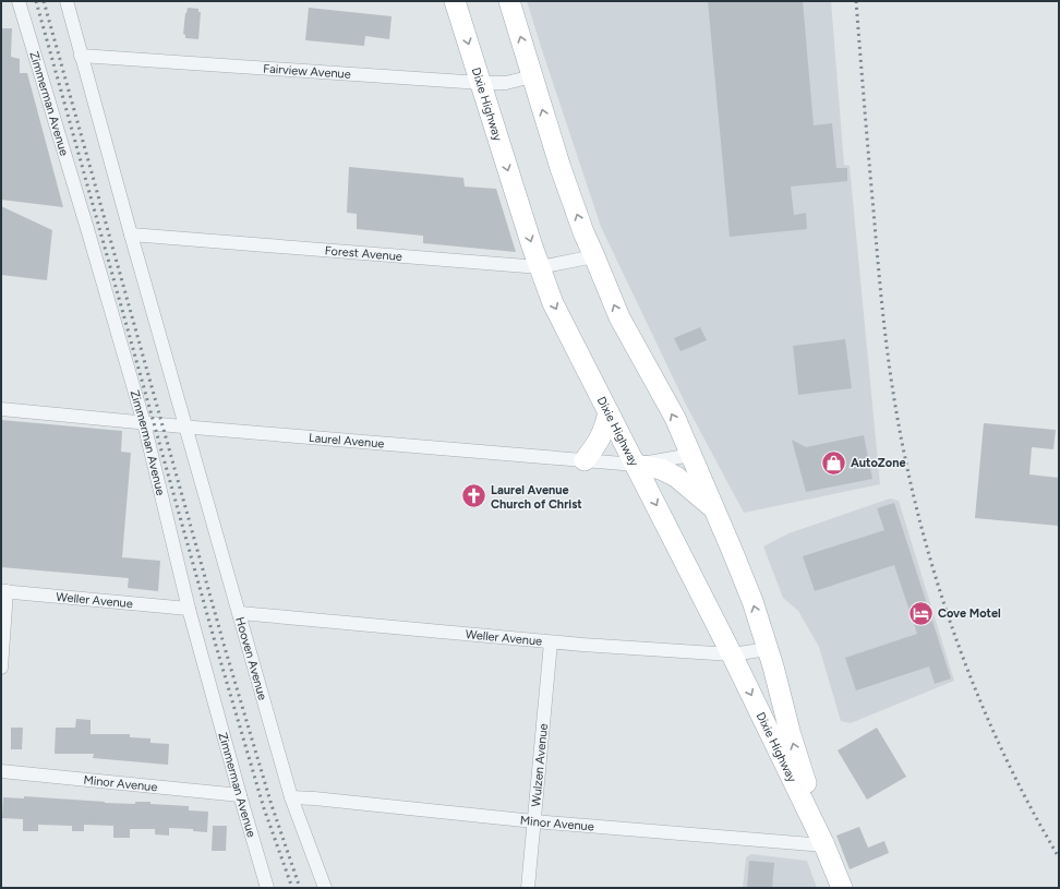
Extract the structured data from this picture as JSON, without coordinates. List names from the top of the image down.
{
  "streets": {
    "main road": ["Dixie Highway"],
    "street": [
      "Fairview Avenue",
      "Zimmerman Avenue",
      "Forest Avenue",
      "Laurel Avenue",
      "Weller Avenue",
      "Hooven Avenue",
      "Wulzen Avenue",
      "Minor Avenue"
    ]
  },
  "crossings": [
    ["Fairview Avenue", "Dixie Highway"],
    ["Zimmerman Avenue", "Laurel Avenue"],
    ["Zimmerman Avenue", "Weller Avenue"],
    ["Zimmerman Avenue", "Minor Avenue"],
    ["Dixie Highway", "Forest Avenue"],
    ["Dixie Highway", "Laurel Avenue"],
    ["Dixie Highway", "Weller Avenue"],
    ["Dixie Highway", "Minor Avenue"],
    ["Laurel Avenue", "Hooven Avenue"],
    ["Weller Avenue", "Hooven Avenue"],
    ["Weller Avenue", "Wulzen Avenue"],
    ["Hooven Avenue", "Minor Avenue"],
    ["Wulzen Avenue", "Minor Avenue"]
  ],
  "places": {
    "shop": ["AutoZone"],
    "church": ["Laurel Avenue Church of Christ"],
    "hotel": ["Cove Motel"]
  }
}
